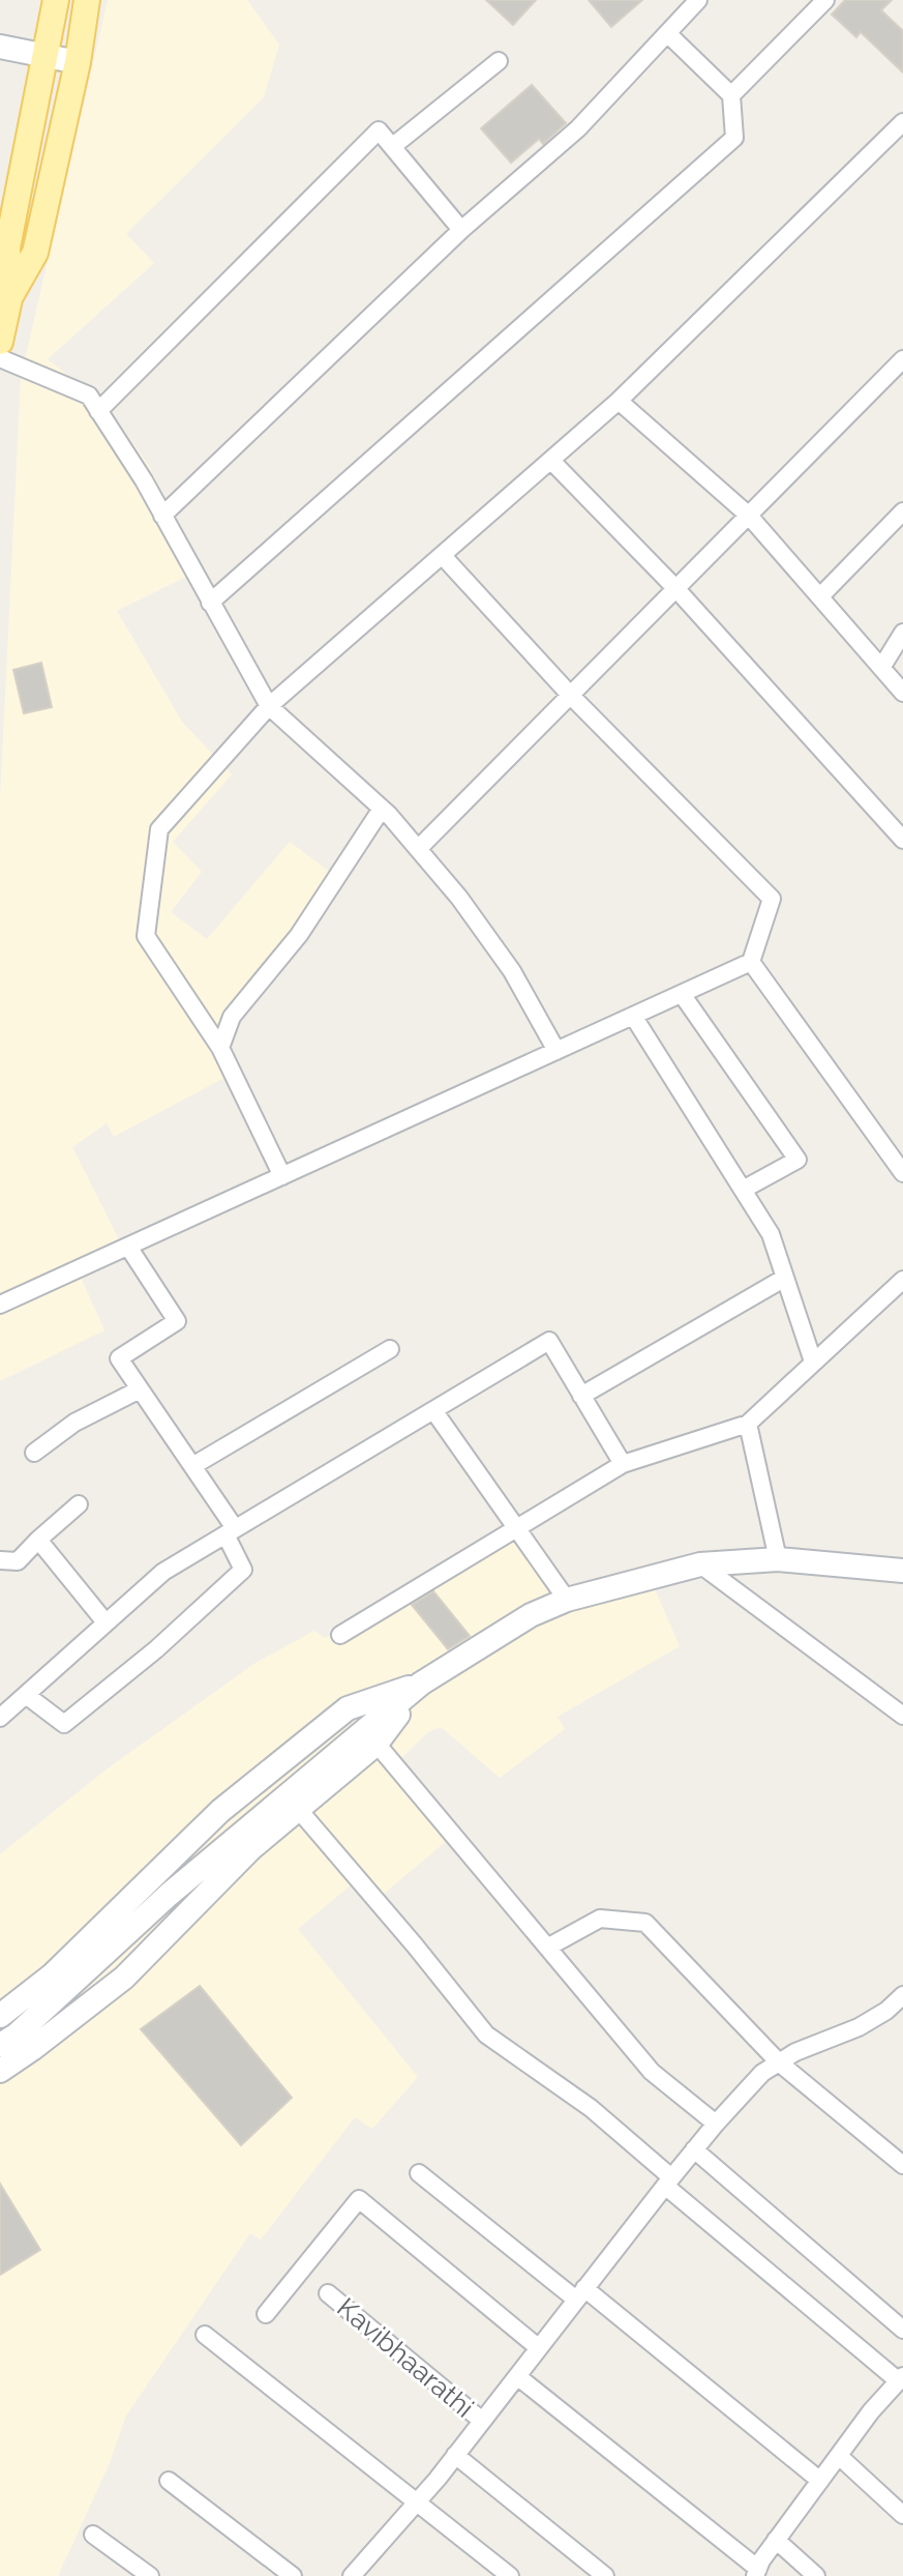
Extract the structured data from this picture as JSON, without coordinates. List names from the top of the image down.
{
  "streets": {
    "street": ["Kavibhaarathi"]
  }
}
